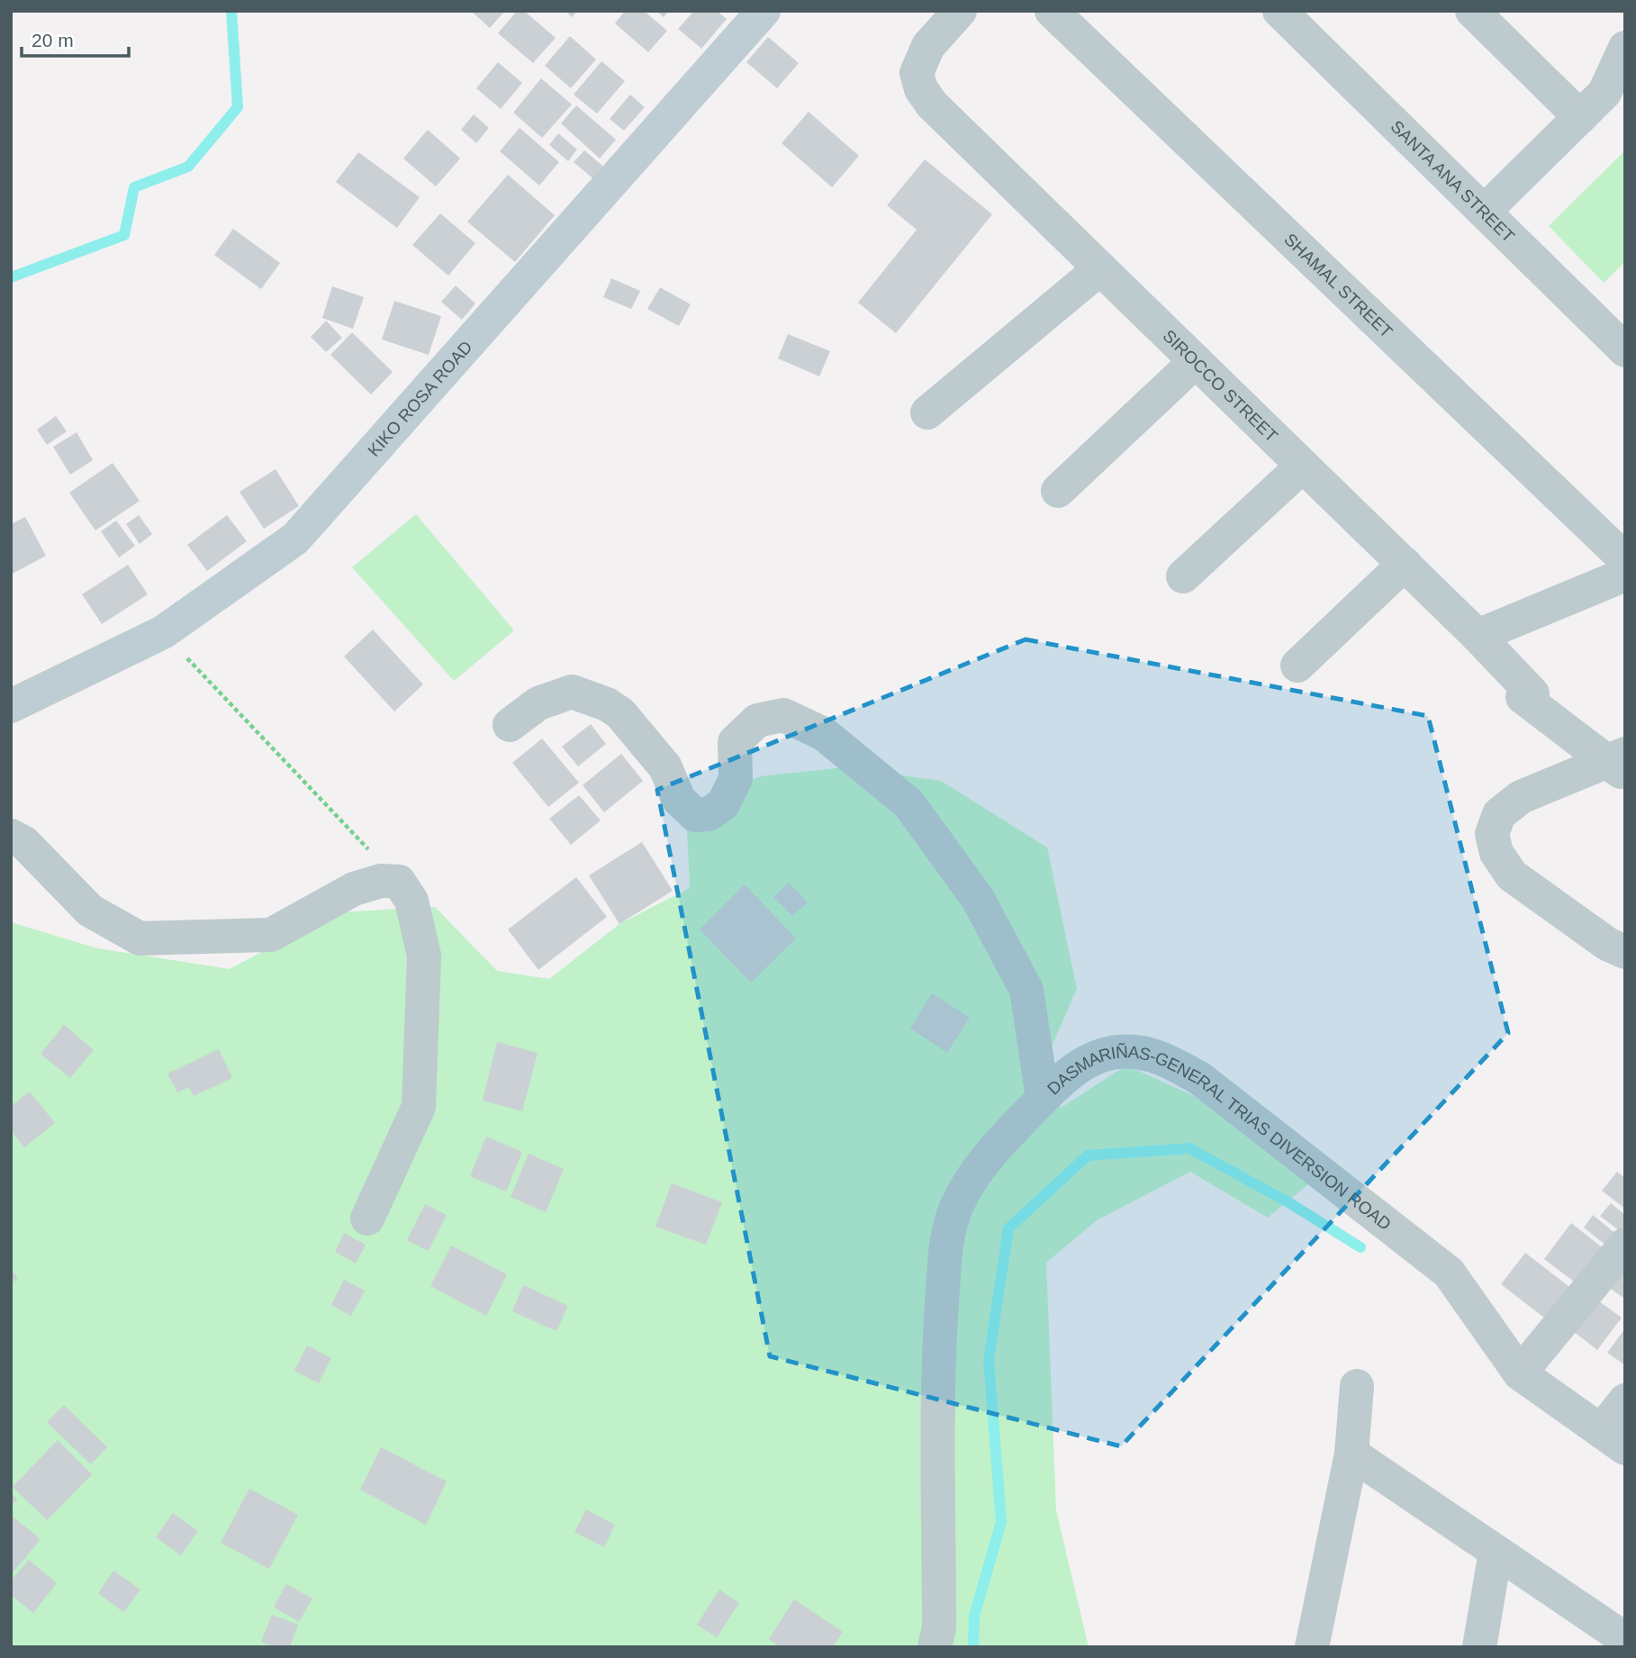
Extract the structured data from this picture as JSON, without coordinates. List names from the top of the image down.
{
  "streets": {
    "street": [
      "SANTA ANA STREET",
      "SHAMAL STREET",
      "SIROCCO STREET",
      "KIKO ROSA ROAD",
      "DASMARIÑAS-GENERAL TRIAS DIVERSION ROAD"
    ]
  },
  "scale_bar": "20 m"
}
